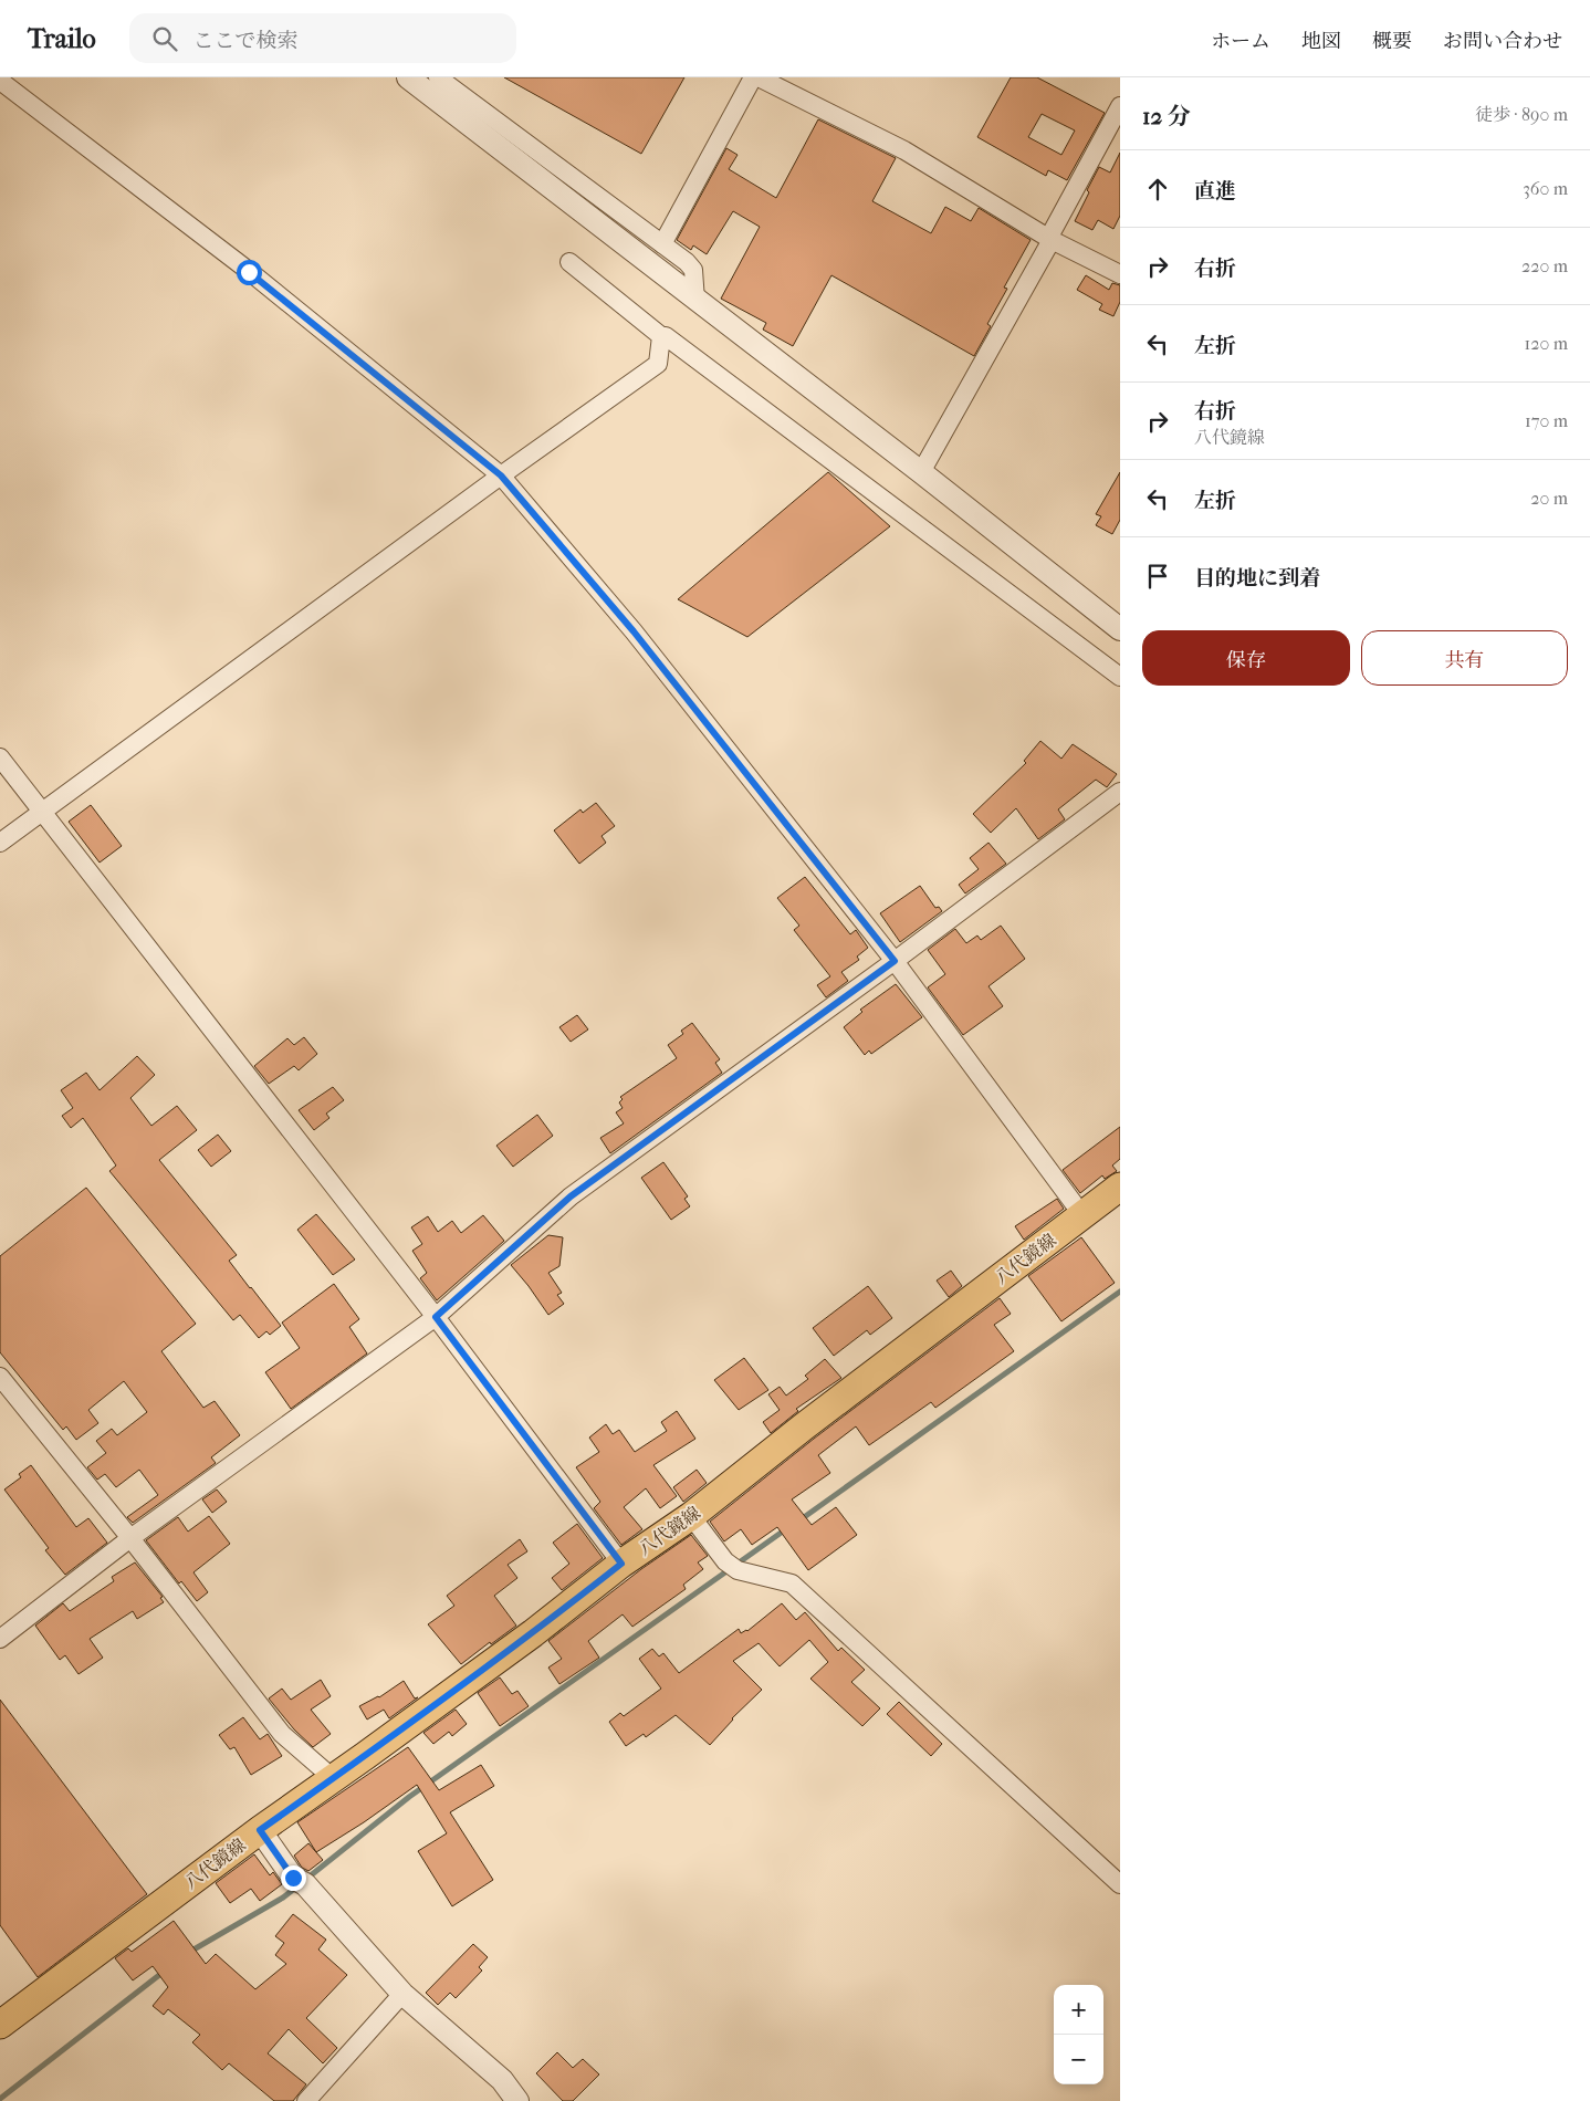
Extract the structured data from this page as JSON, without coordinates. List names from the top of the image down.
{
  "streets": {
    "main road": ["八代鏡線"]
  },
  "page": {
    "header": "Trailo",
    "search": "ここで検索",
    "nav": [
      "ホーム",
      "地図",
      "概要",
      "お問い合わせ"
    ],
    "heading": ["12 分", "徒歩 · 890 m"],
    "list": [
      ["直進", "360 m"],
      ["右折", "220 m"],
      ["左折", "120 m"],
      ["右折", "八代鏡線", "170 m"],
      ["左折", "20 m"],
      "目的地に到着"
    ],
    "buttons": ["保存", "共有"],
    "map_buttons": ["+", "−"]
  }
}
